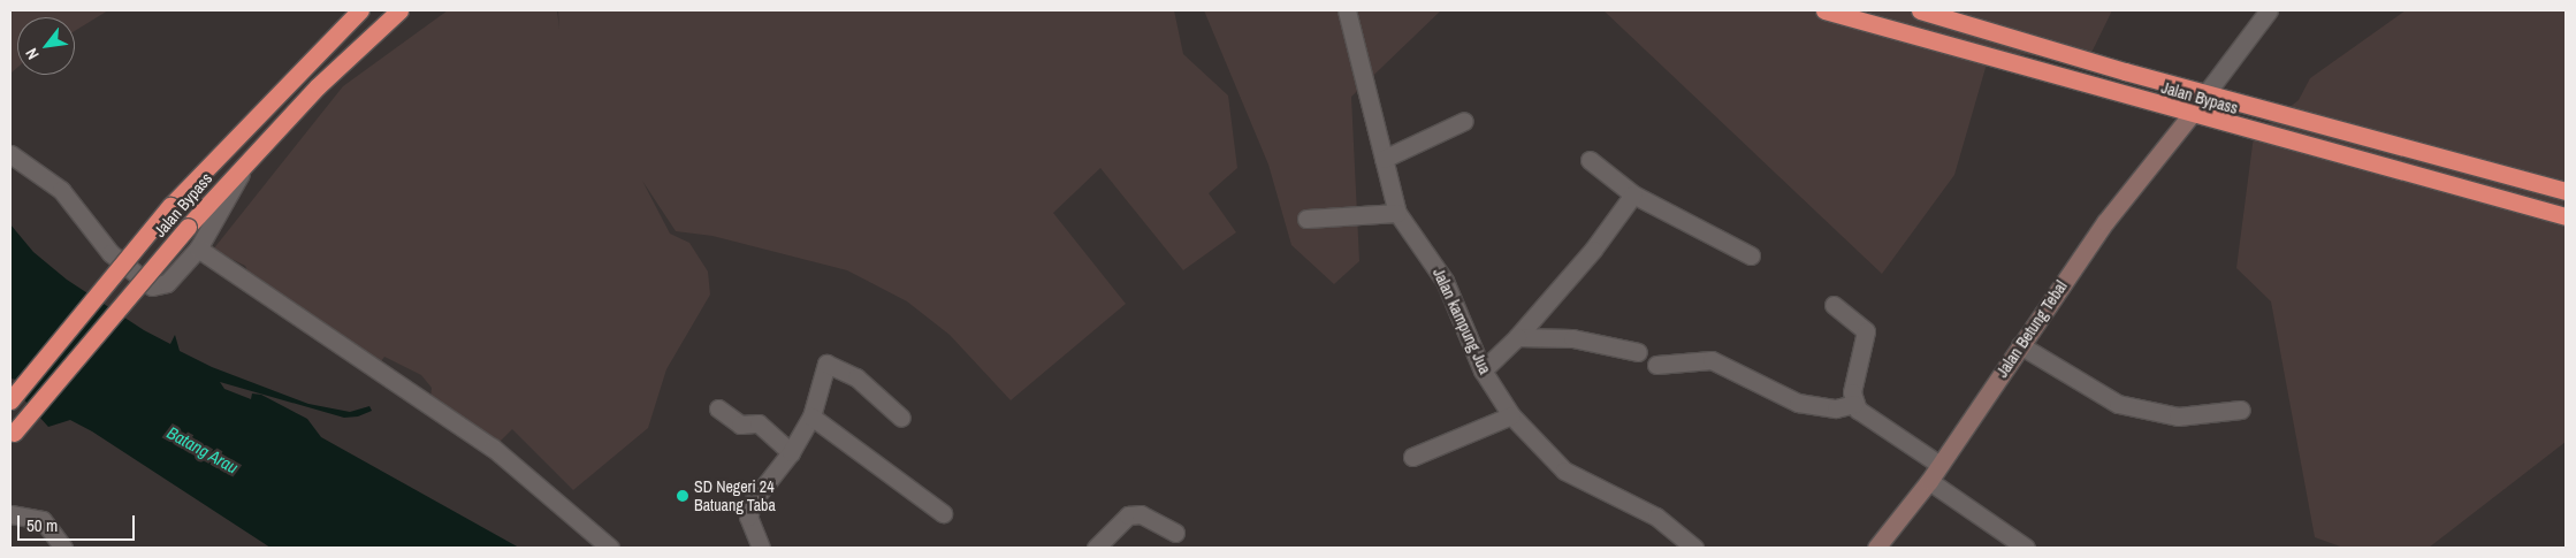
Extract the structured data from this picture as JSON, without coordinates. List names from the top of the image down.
{
  "streets": {
    "highway": ["Jalan Bypass"],
    "street": ["Jalan kampung Jua", "Jalan Betung Tebal"]
  },
  "crossings": [
    ["Jalan Bypass", "Jalan Betung Tebal"]
  ],
  "water": ["Batang Arau"],
  "places": ["SD Negeri 24 Batuang Taba"],
  "scale_bar": "50 m",
  "north": "bottom left"
}
